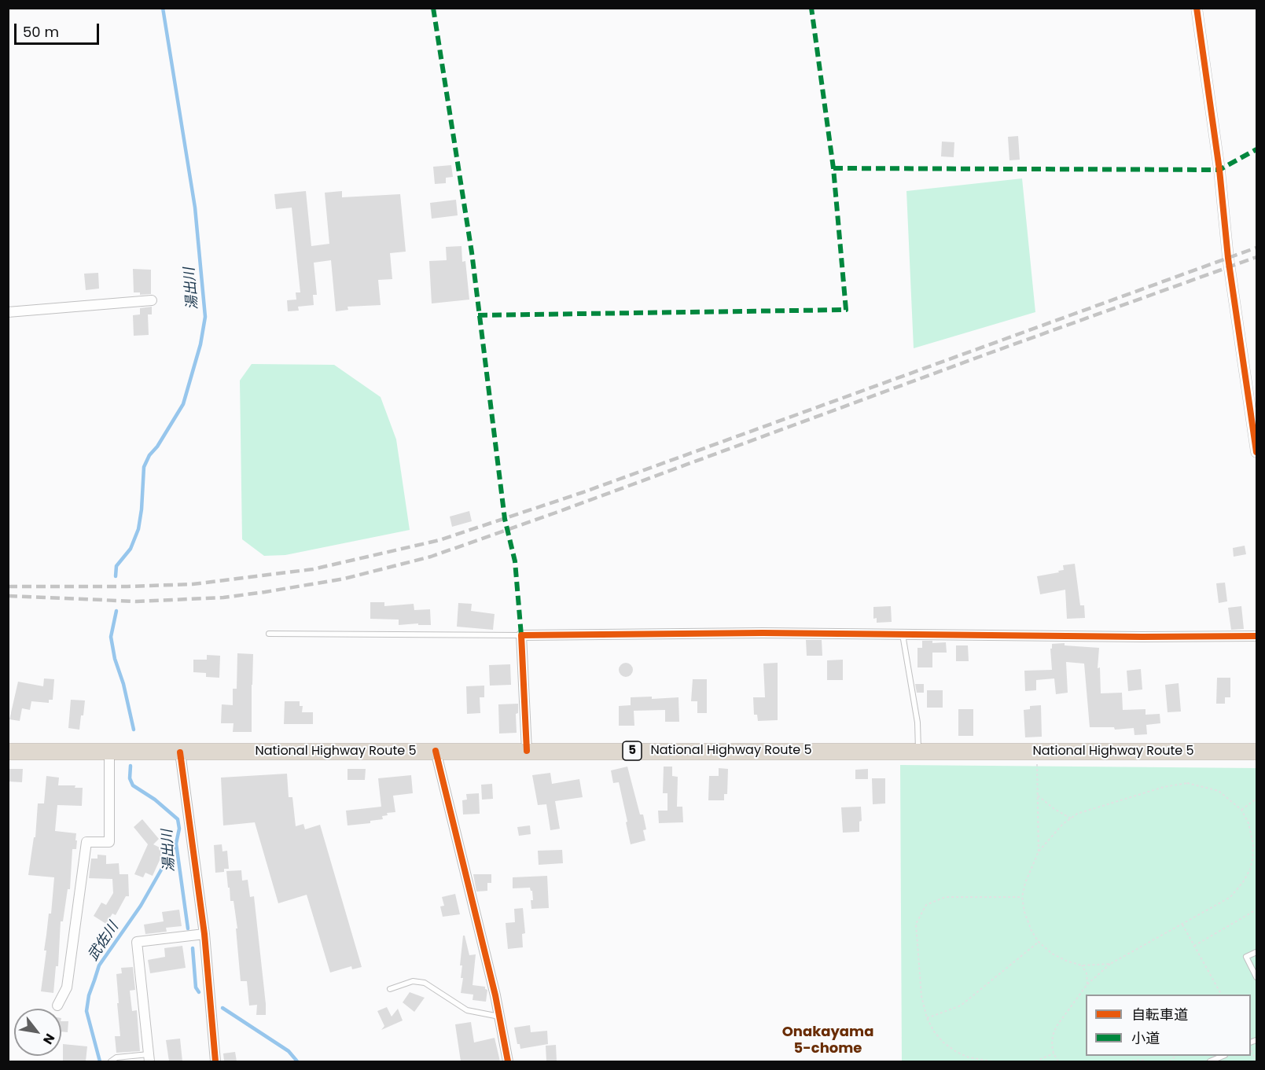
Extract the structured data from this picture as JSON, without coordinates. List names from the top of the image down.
{
  "streets": {
    "highway": ["5", "National Highway Route 5"]
  },
  "districts": ["Onakayama 5-chome"],
  "water": ["湯出川", "武佐川"],
  "legend": ["自転車道", "小道"],
  "scale_bar": "50 m",
  "north": "bottom right"
}
